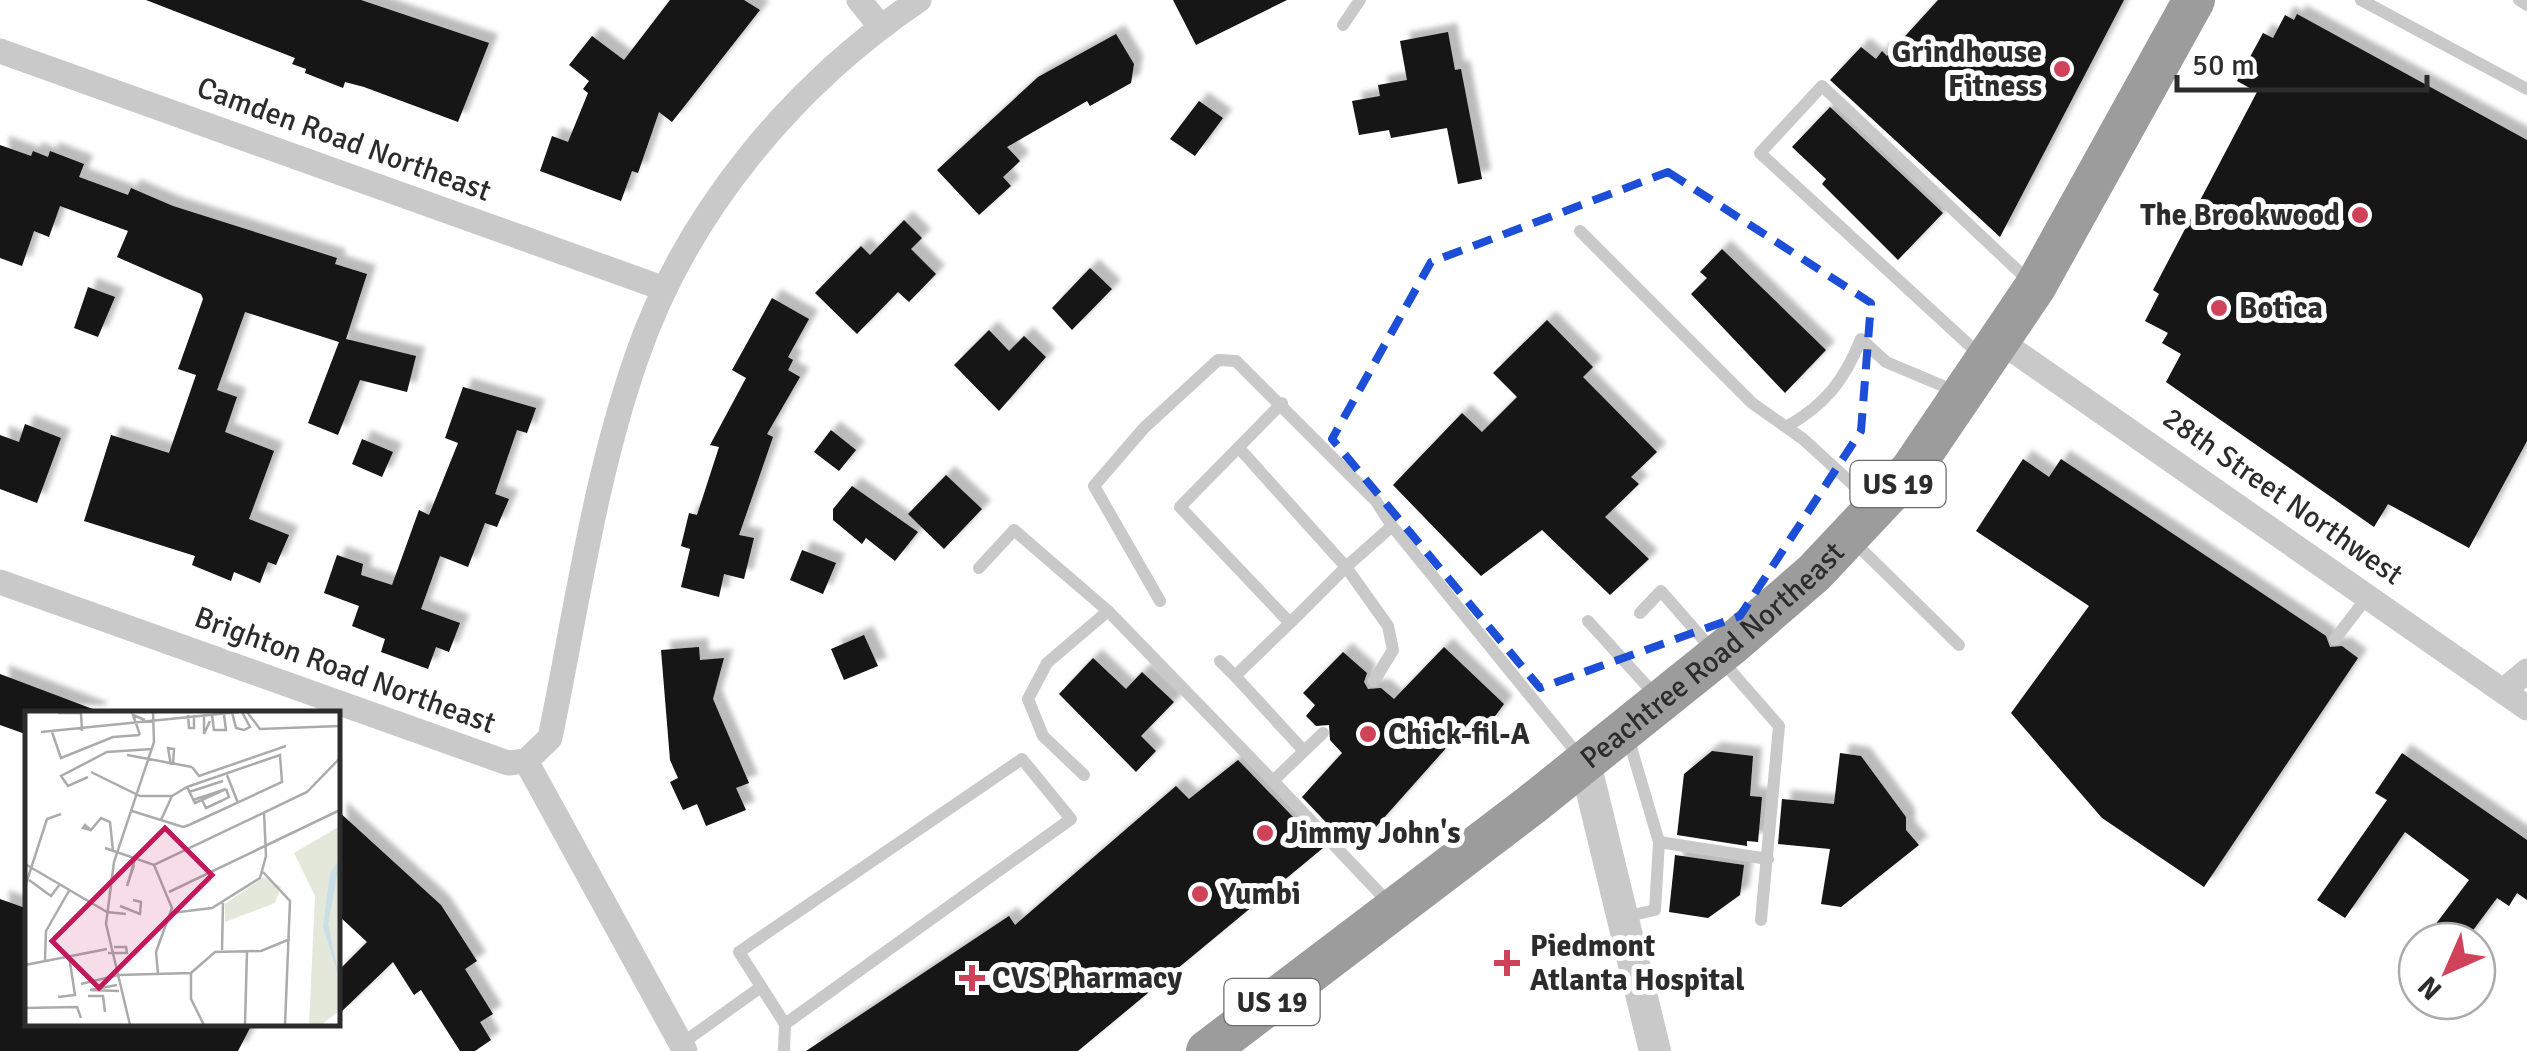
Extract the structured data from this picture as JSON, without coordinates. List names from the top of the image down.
{
  "streets": {
    "highway": ["US 19", "Peachtree Road Northeast"],
    "street": ["Camden Road Northeast", "28th Street Northwest", "Brighton Road Northeast"]
  },
  "crossings": [
    ["28th Street Northwest", "Peachtree Road Northeast"]
  ],
  "places": {
    "other": [
      "Grindhouse Fitness",
      "The Brookwood",
      "Botica",
      "Chick-fil-A",
      "Jimmy John's",
      "Yumbi"
    ],
    "health": ["Piedmont Atlanta Hospital", "CVS Pharmacy"]
  },
  "scale_bar": "50 m",
  "north": "bottom left"
}
